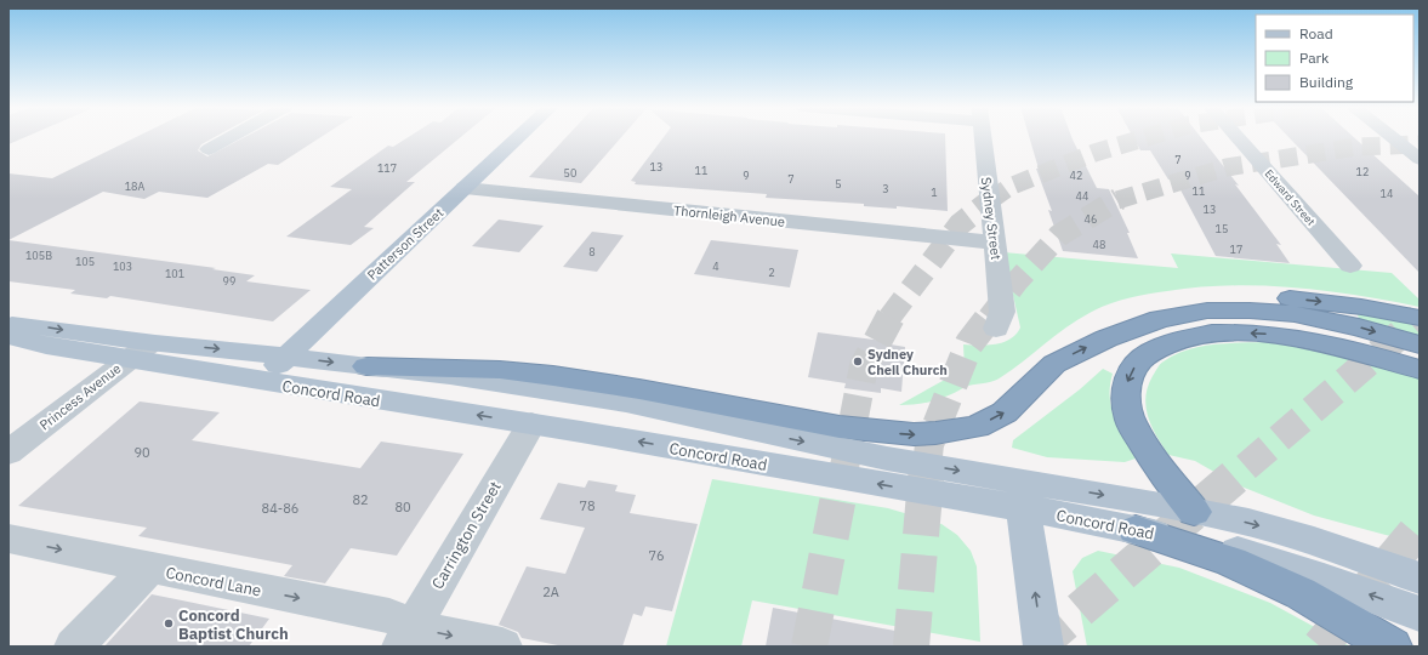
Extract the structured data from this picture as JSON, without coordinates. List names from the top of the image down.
{
  "streets": {
    "main road": ["Patterson Street", "Concord Road"],
    "street": [
      "Edward Street",
      "Thornleigh Avenue",
      "Sydney Street",
      "Princess Avenue",
      "Carrington Street",
      "Concord Lane"
    ]
  },
  "crossings": [
    ["Thornleigh Avenue", "Sydney Street"],
    ["Thornleigh Avenue", "Patterson Street"],
    ["Patterson Street", "Concord Road"],
    ["Concord Road", "Princess Avenue"],
    ["Concord Road", "Carrington Street"],
    ["Carrington Street", "Concord Lane"]
  ],
  "one_way": ["Concord Lane"],
  "places": ["Sydney Cheil Church", "Concord Baptist Church"],
  "house_numbers": [
    "7",
    "13",
    "117",
    "11",
    "12",
    "50",
    "9",
    "42",
    "9",
    "7",
    "5",
    "18A",
    "3",
    "11",
    "1",
    "14",
    "44",
    "13",
    "46",
    "15",
    "48",
    "17",
    "8",
    "105B",
    "105",
    "103",
    "4",
    "2",
    "101",
    "99",
    "90",
    "82",
    "78",
    "80",
    "84-86",
    "76",
    "2A"
  ],
  "legend": ["Road", "Park", "Building"]
}
